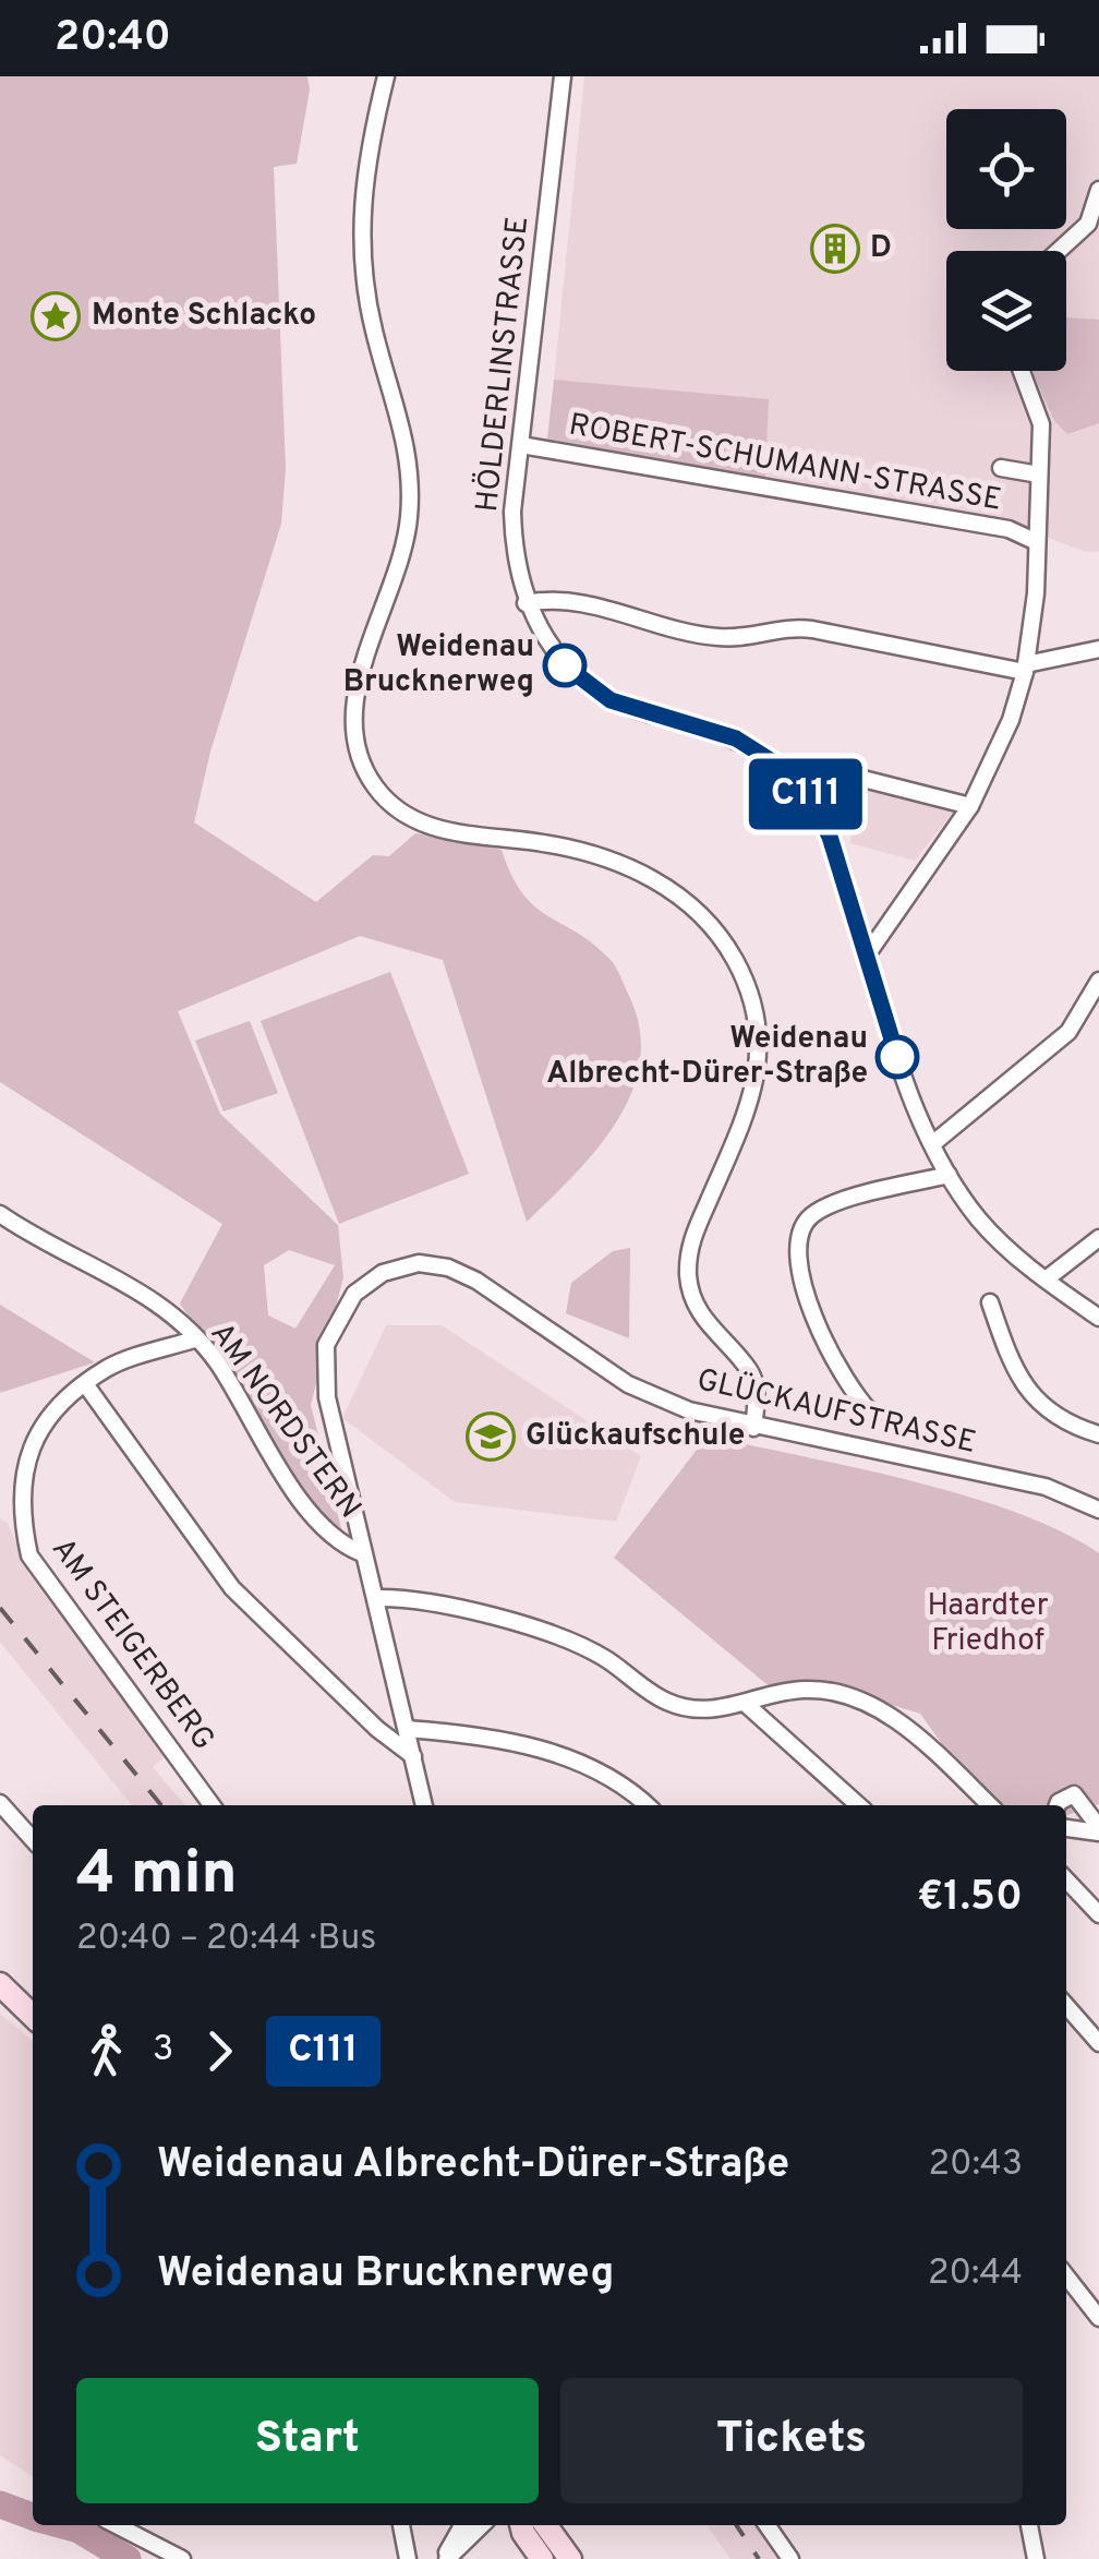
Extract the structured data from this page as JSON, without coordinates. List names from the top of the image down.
{
  "streets": {
    "street": [
      "HÖLDERLINSTRASSE",
      "ROBERT-SCHUMANN-STRASSE",
      "GLÜCKAUFSTRASSE",
      "AM NORDSTERN",
      "AM STEIGERBERG"
    ]
  },
  "crossings": [
    ["HÖLDERLINSTRASSE", "ROBERT-SCHUMANN-STRASSE"],
    ["GLÜCKAUFSTRASSE", "AM NORDSTERN"],
    ["AM NORDSTERN", "AM STEIGERBERG"]
  ],
  "parks": ["Haardter Friedhof"],
  "places": {
    "building": ["D"],
    "place": ["Monte Schlacko"],
    "other": ["Weidenau Brucknerweg", "Weidenau Albrecht-Dürer-Straße"],
    "school or university": ["Glückaufschule"]
  },
  "lines": ["bus line C111"],
  "page": {
    "status": "20:40",
    "on_map": "C111",
    "heading": ["4 min", "20:40 – 20:44 · Bus", "€1.50"],
    "legs": ["3", "C111"],
    "list": [
      {
        "name": "Weidenau Albrecht-Dürer-Straße",
        "value": "20:43"
      },
      {
        "name": "Weidenau Brucknerweg",
        "value": "20:44"
      }
    ],
    "buttons": ["Start", "Tickets"]
  }
}
